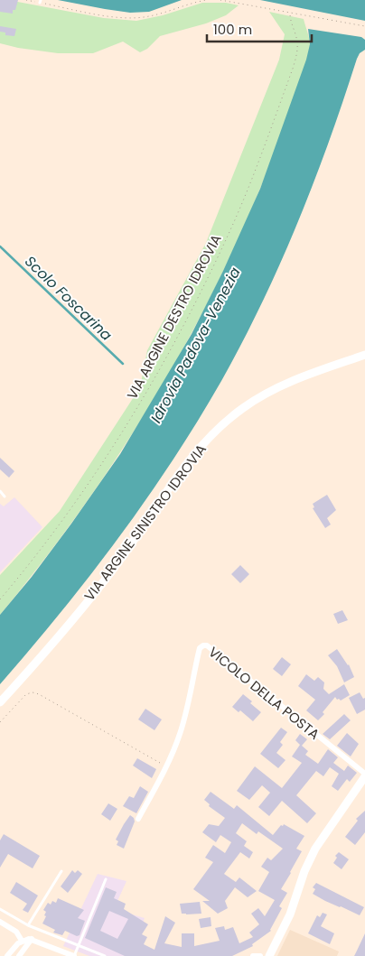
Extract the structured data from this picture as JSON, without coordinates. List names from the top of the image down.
{
  "streets": {
    "main road": ["VIA ARGINE SINISTRO IDROVIA"],
    "street": ["VICOLO DELLA POSTA"],
    "path": ["VIA ARGINE DESTRO IDROVIA"]
  },
  "water": ["Scolo Foscarina", "Idrovia Padova-Venezia"],
  "scale_bar": "100 m"
}
